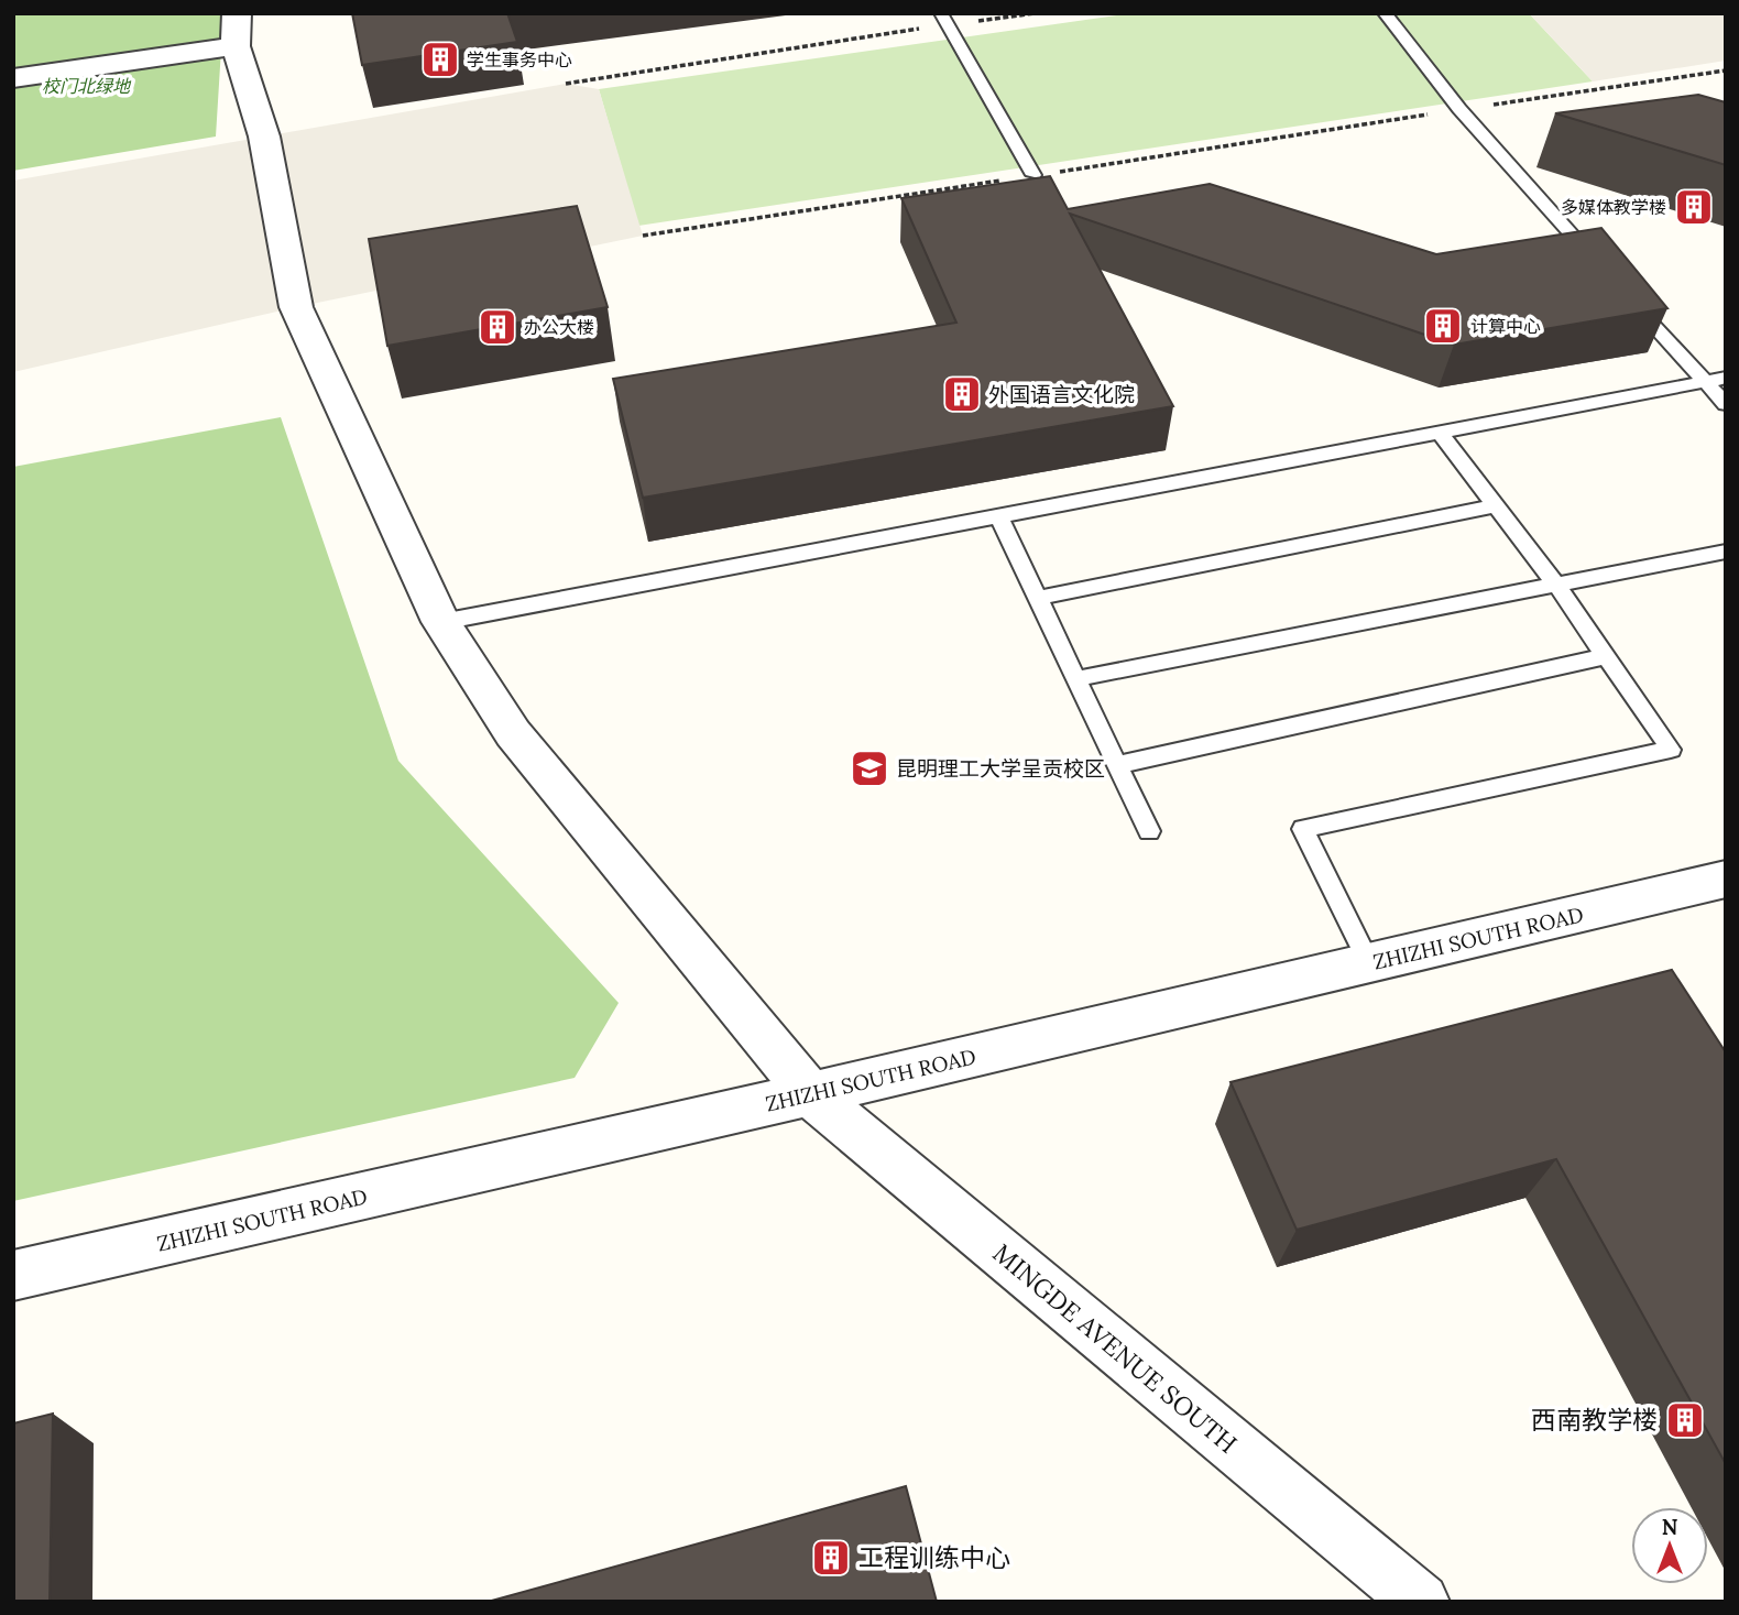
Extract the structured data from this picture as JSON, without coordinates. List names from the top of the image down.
{
  "streets": {
    "street": ["ZHIZHI SOUTH ROAD", "MINGDE AVENUE SOUTH"]
  },
  "crossings": [
    ["ZHIZHI SOUTH ROAD", "MINGDE AVENUE SOUTH"]
  ],
  "parks": ["校门北绿地"],
  "places": {
    "building": [
      "学生事务中心",
      "多媒体教学楼",
      "计算中心",
      "办公大楼",
      "外国语言文化院",
      "西南教学楼",
      "工程训练中心"
    ],
    "school or university": ["昆明理工大学呈贡校区"]
  },
  "north": "top"
}
